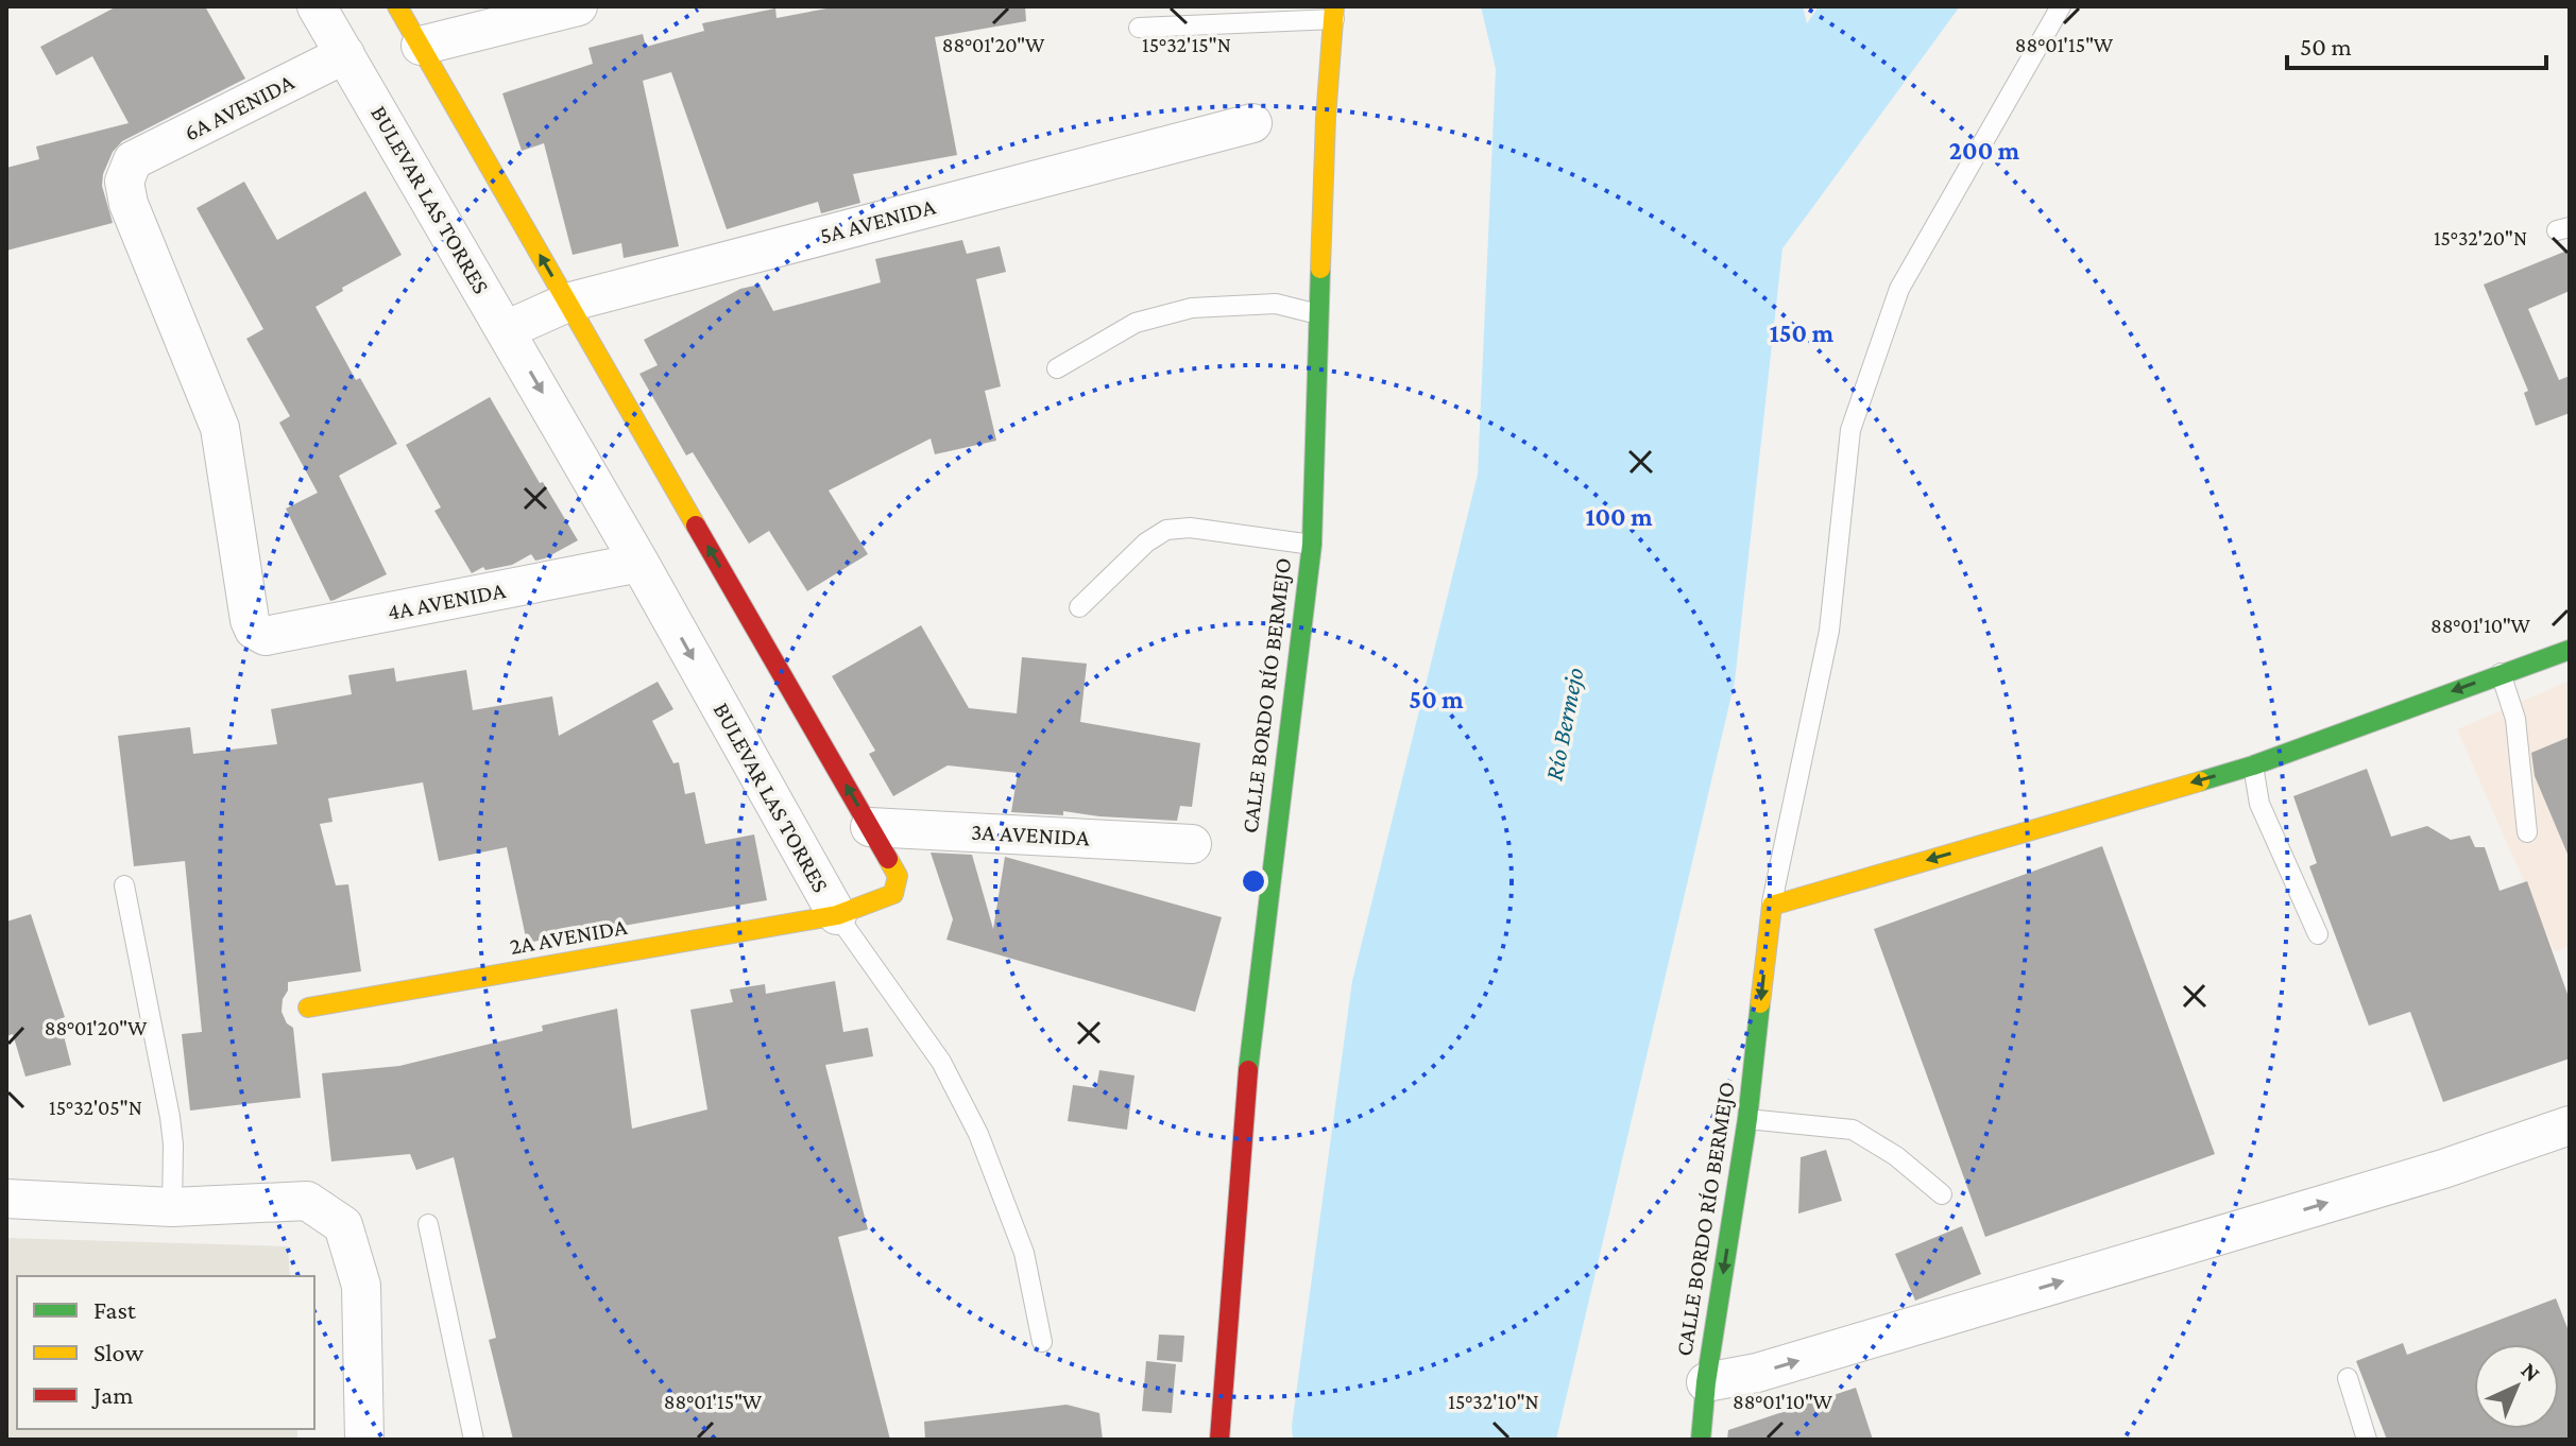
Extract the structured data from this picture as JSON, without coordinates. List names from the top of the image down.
{
  "streets": {
    "street": [
      "6A AVENIDA",
      "BULEVAR LAS TORRES",
      "5A AVENIDA",
      "4A AVENIDA",
      "CALLE BORDO RÍO BERMEJO",
      "3A AVENIDA",
      "2A AVENIDA"
    ]
  },
  "crossings": [
    ["6A AVENIDA", "BULEVAR LAS TORRES"],
    ["6A AVENIDA", "4A AVENIDA"],
    ["BULEVAR LAS TORRES", "5A AVENIDA"],
    ["BULEVAR LAS TORRES", "4A AVENIDA"],
    ["BULEVAR LAS TORRES", "3A AVENIDA"],
    ["BULEVAR LAS TORRES", "2A AVENIDA"]
  ],
  "water": ["Río Bermejo"],
  "legend": ["Fast", "Slow", "Jam"],
  "scale_bar": "50 m",
  "north": "top right",
  "coordinates": [
    "15°32'15\"N",
    "88°01'20\"W",
    "88°01'15\"W",
    "15°32'20\"N",
    "88°01'10\"W",
    "15°32'05\"N",
    "15°32'10\"N"
  ],
  "rings": [
    "200 m",
    "150 m",
    "100 m",
    "50 m"
  ]
}
